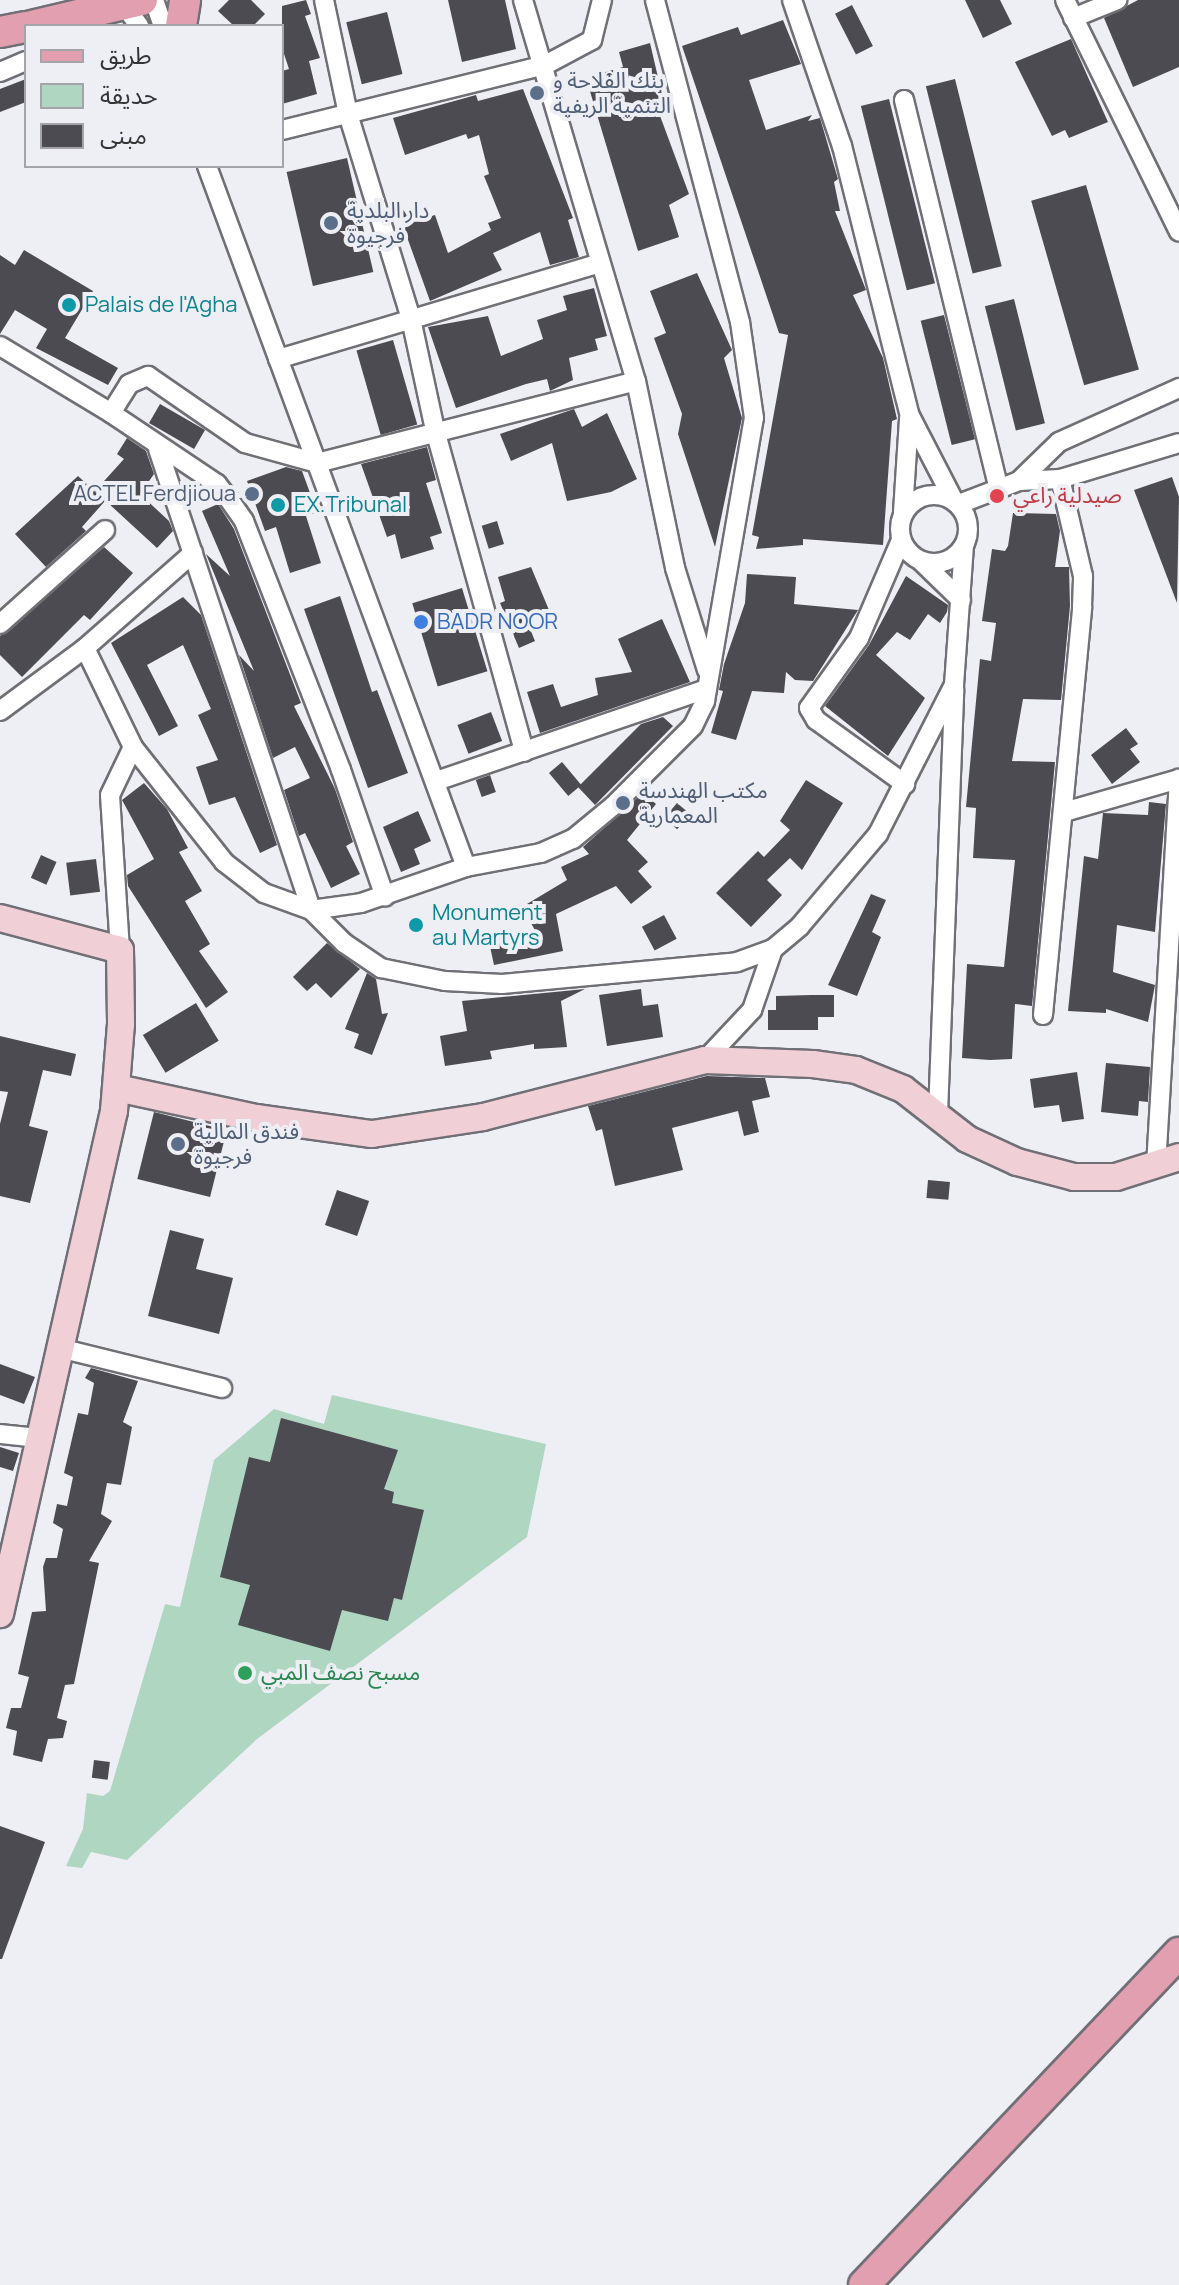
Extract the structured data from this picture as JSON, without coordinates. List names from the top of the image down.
{
  "places": [
    "بنك الفلاحة و التنمية الريفية",
    "دار البلدية فرجيوة",
    "Palais de l'Agha",
    "ACTEL Ferdjioua",
    "صيدلية راعي",
    "EX.Tribunal",
    "BADR NOOR",
    "مكتب الهندسة المعمارية",
    "Monument au Martyrs",
    "فندق المالية فرجيوة",
    "مسبح نصف المبي"
  ],
  "legend": ["طريق", "حديقة", "مبنى"]
}
